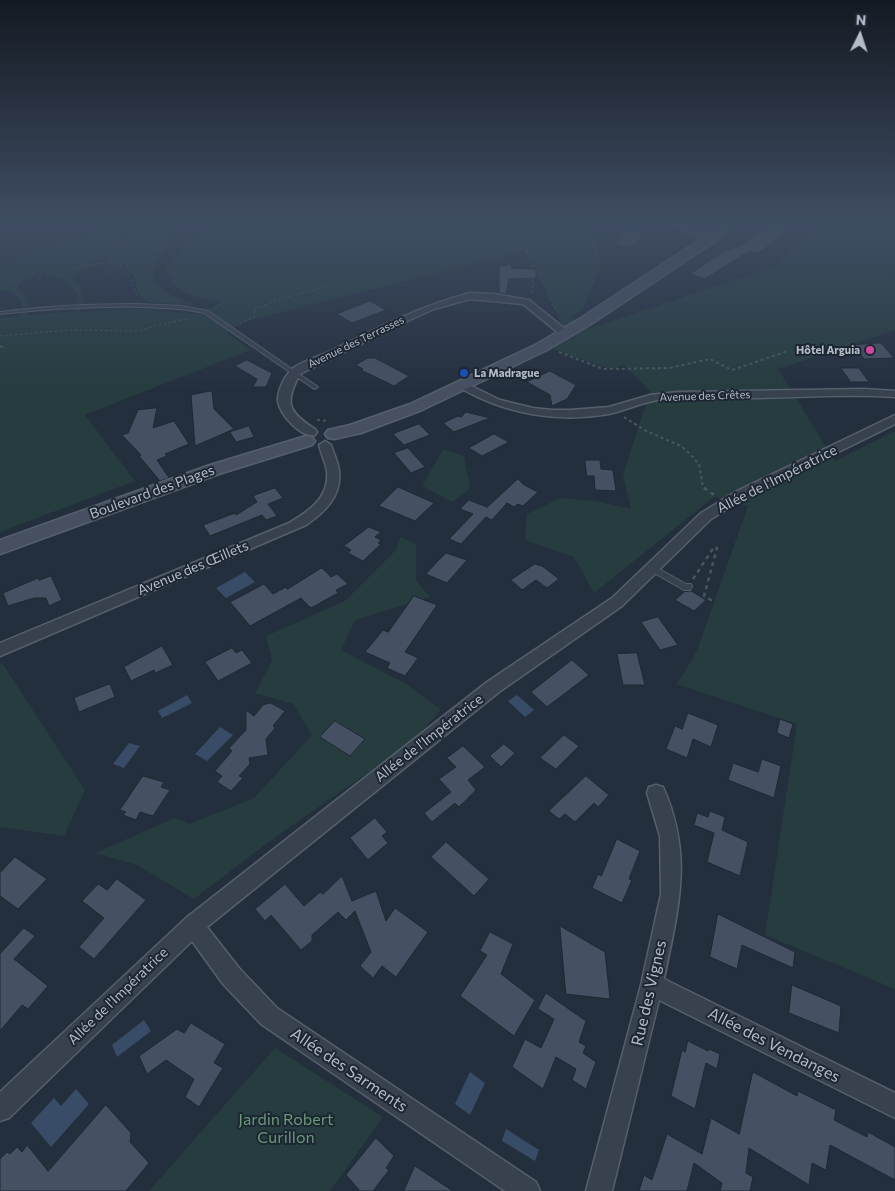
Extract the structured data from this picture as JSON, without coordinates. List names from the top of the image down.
{
  "streets": {
    "main road": ["Boulevard des Plages"],
    "street": [
      "Avenue des Terrasses",
      "Avenue des Crêtes",
      "Allée de l'Impératrice",
      "Avenue des Œillets",
      "Rue des Vignes",
      "Allée des Vendanges",
      "Allée des Sarments"
    ]
  },
  "crossings": [
    ["Avenue des Terrasses", "Boulevard des Plages"],
    ["Allée de l'Impératrice", "Allée des Sarments"],
    ["Rue des Vignes", "Allée des Vendanges"]
  ],
  "parks": ["Jardin Robert Curillon"],
  "places": ["Hôtel Arguia", "La Madrague"],
  "north": "top"
}
